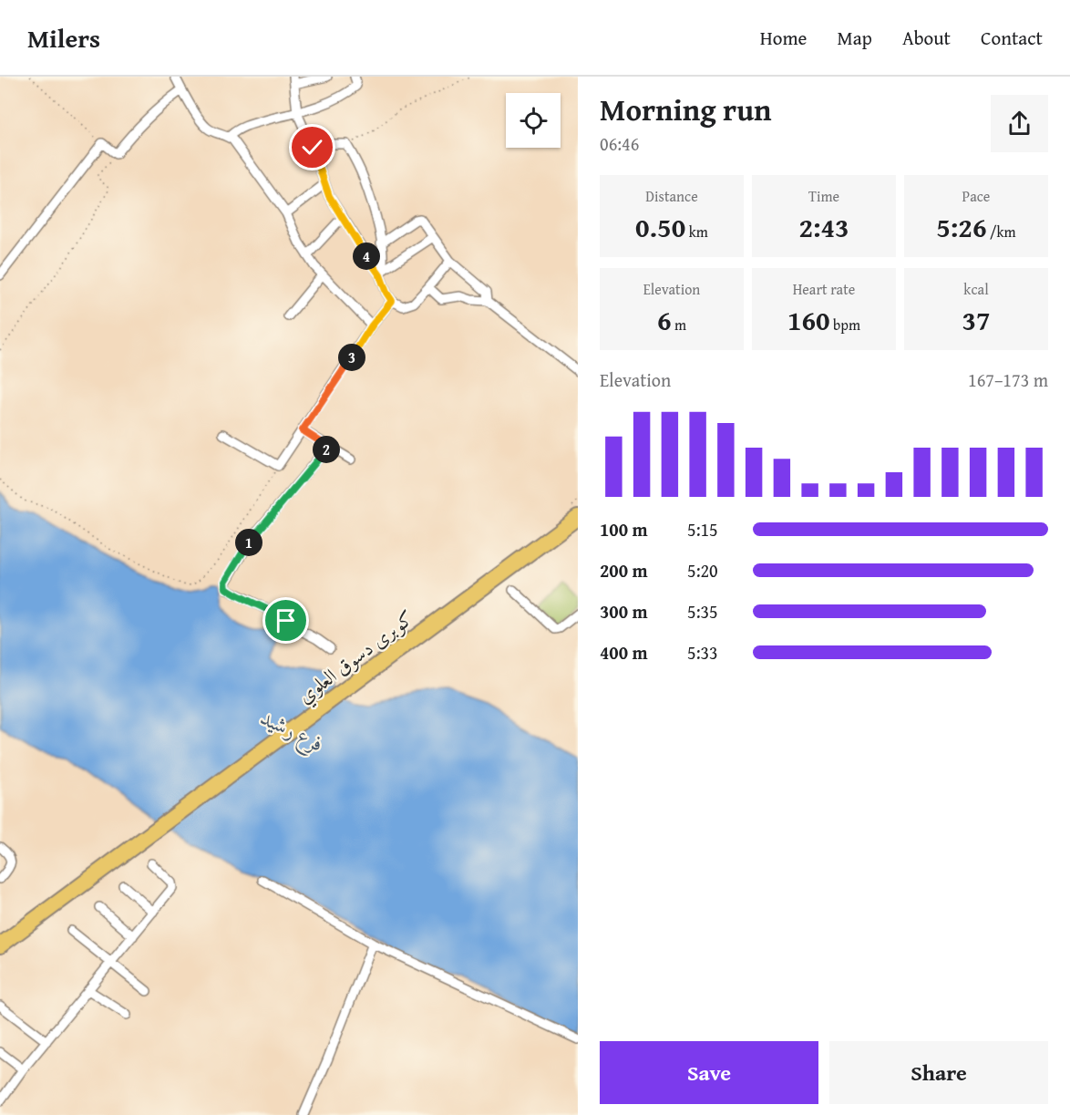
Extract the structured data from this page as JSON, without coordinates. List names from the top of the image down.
{
  "streets": {
    "highway": ["كوبرى دسوق العلوي"]
  },
  "water": ["فرع رشيد"],
  "page": {
    "header": "Milers",
    "nav": [
      "Home",
      "Map",
      "About",
      "Contact"
    ],
    "heading": ["Morning run", "06:46"],
    "stats": [
      ["Distance", "0.50 km"],
      ["Time", "2:43"],
      ["Pace", "5:26 /km"],
      ["Elevation", "6 m"],
      ["Heart rate", "160 bpm"],
      ["kcal", "37"]
    ],
    "pins": [
      "4",
      "3",
      "2",
      "1"
    ],
    "chart": ["Elevation", "167–173 m"],
    "list": [
      {
        "name": "100 m",
        "note": "5:15"
      },
      {
        "name": "200 m",
        "note": "5:20"
      },
      {
        "name": "300 m",
        "note": "5:35"
      },
      {
        "name": "400 m",
        "note": "5:33"
      }
    ],
    "buttons": ["Save", "Share"]
  }
}
